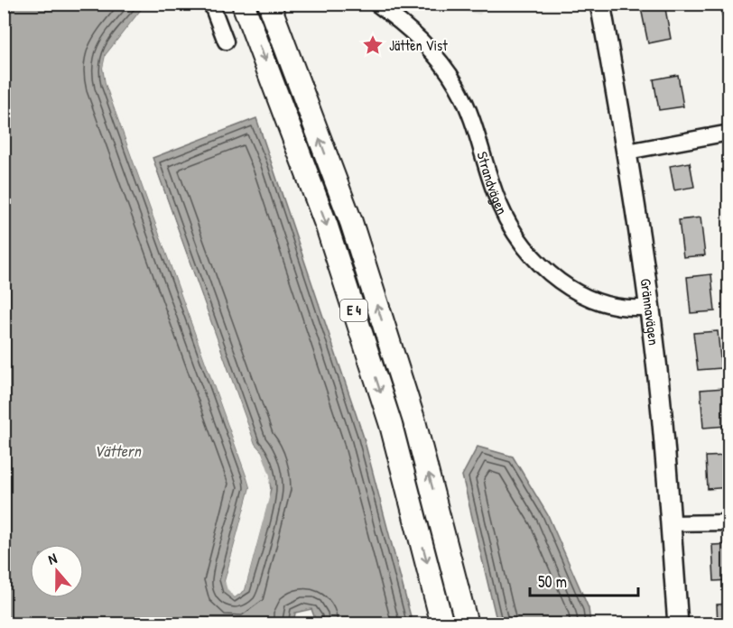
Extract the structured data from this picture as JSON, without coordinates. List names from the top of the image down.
{
  "streets": {
    "highway": ["E 4"],
    "main road": ["Grännavägen"],
    "street": ["Strandvägen"]
  },
  "crossings": [
    ["Strandvägen", "Grännavägen"]
  ],
  "water": ["Vättern"],
  "places": {
    "place": ["Jätten Vist"]
  },
  "scale_bar": "50 m",
  "north": "top"
}
